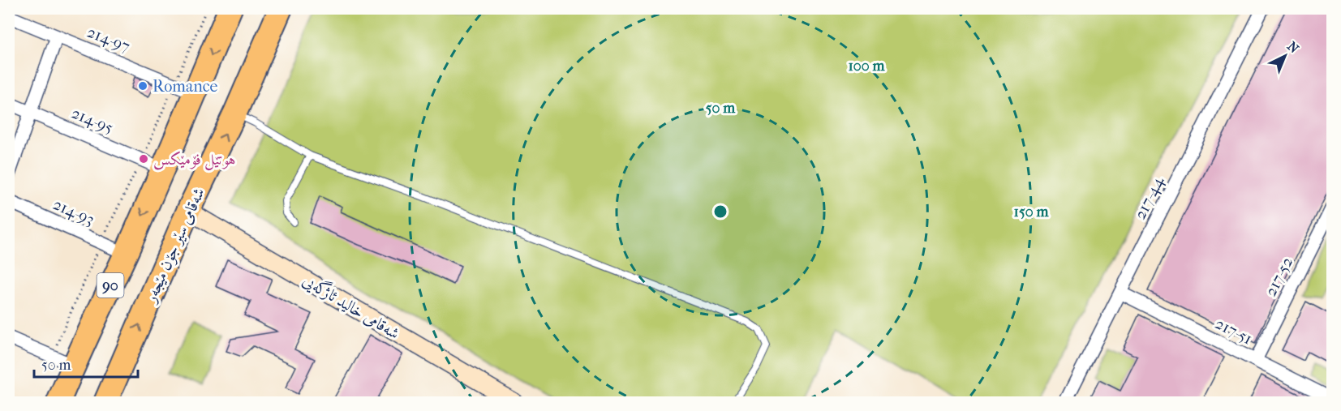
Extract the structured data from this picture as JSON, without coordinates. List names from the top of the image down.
{
  "streets": {
    "highway": ["شەقامی سێر جۆن مێجەر", "90"],
    "street": [
      "214-97",
      "214-95",
      "217-44",
      "214-93",
      "217-52",
      "شەقامی خالید ئاژگەیی",
      "217-51"
    ]
  },
  "crossings": [
    ["214-97", "90"],
    ["214-95", "90"],
    ["217-44", "217-51"],
    ["214-93", "90"],
    ["شەقامی سێر جۆن مێجەر", "شەقامی خالید ئاژگەیی"],
    ["217-52", "217-51"]
  ],
  "places": ["Romance", "هوتێل فۆمێکس"],
  "scale_bar": "50 m",
  "north": "top right",
  "rings": ["100 m", "50 m", "150 m"]
}
